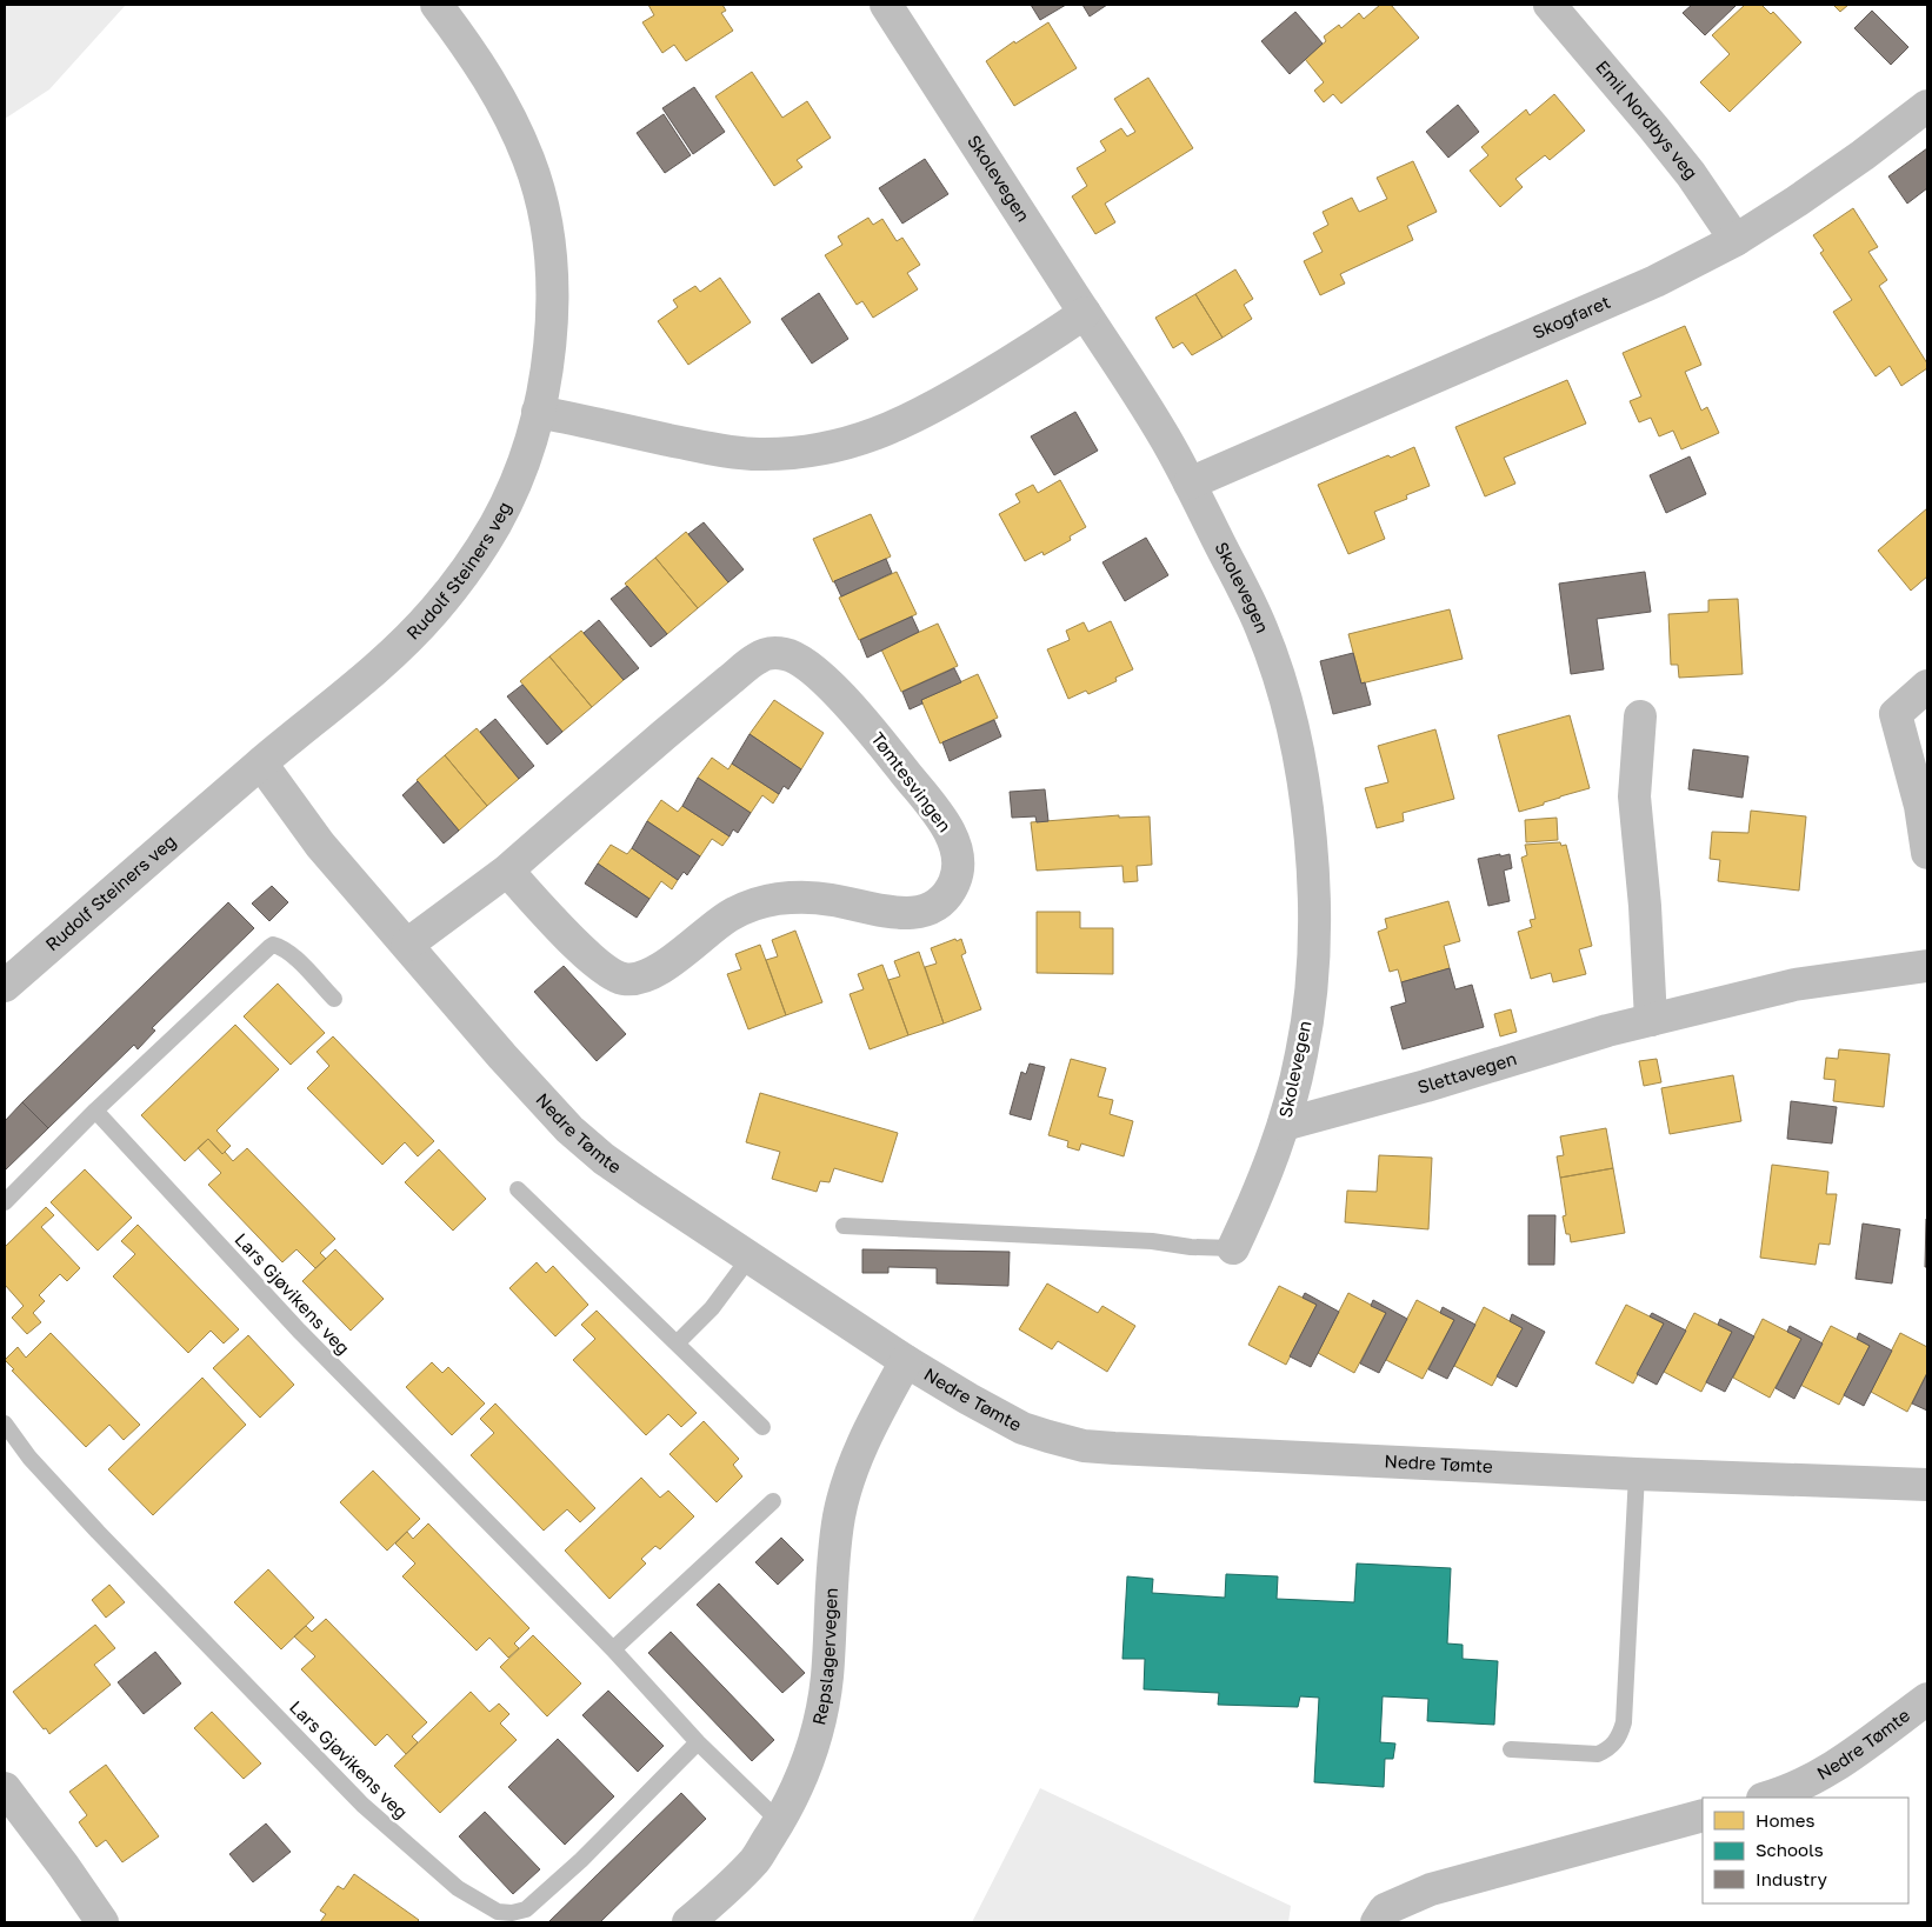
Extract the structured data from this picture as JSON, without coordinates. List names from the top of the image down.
{
  "streets": {
    "street": [
      "Emil Nordbys veg",
      "Skolevegen",
      "Skogfaret",
      "Rudolf Steiners veg",
      "Tømtesvingen",
      "Slettavegen",
      "Nedre Tømte",
      "Repslagervegen"
    ],
    "lane": ["Lars Gjøvikens veg"]
  },
  "crossings": [
    ["Emil Nordbys veg", "Skogfaret"],
    ["Skolevegen", "Skogfaret"],
    ["Skolevegen", "Slettavegen"],
    ["Rudolf Steiners veg", "Nedre Tømte"],
    ["Tømtesvingen", "Nedre Tømte"],
    ["Nedre Tømte", "Repslagervegen"],
    ["Lars Gjøvikens veg", "Repslagervegen"]
  ],
  "legend": ["Homes", "Schools", "Industry"]
}
